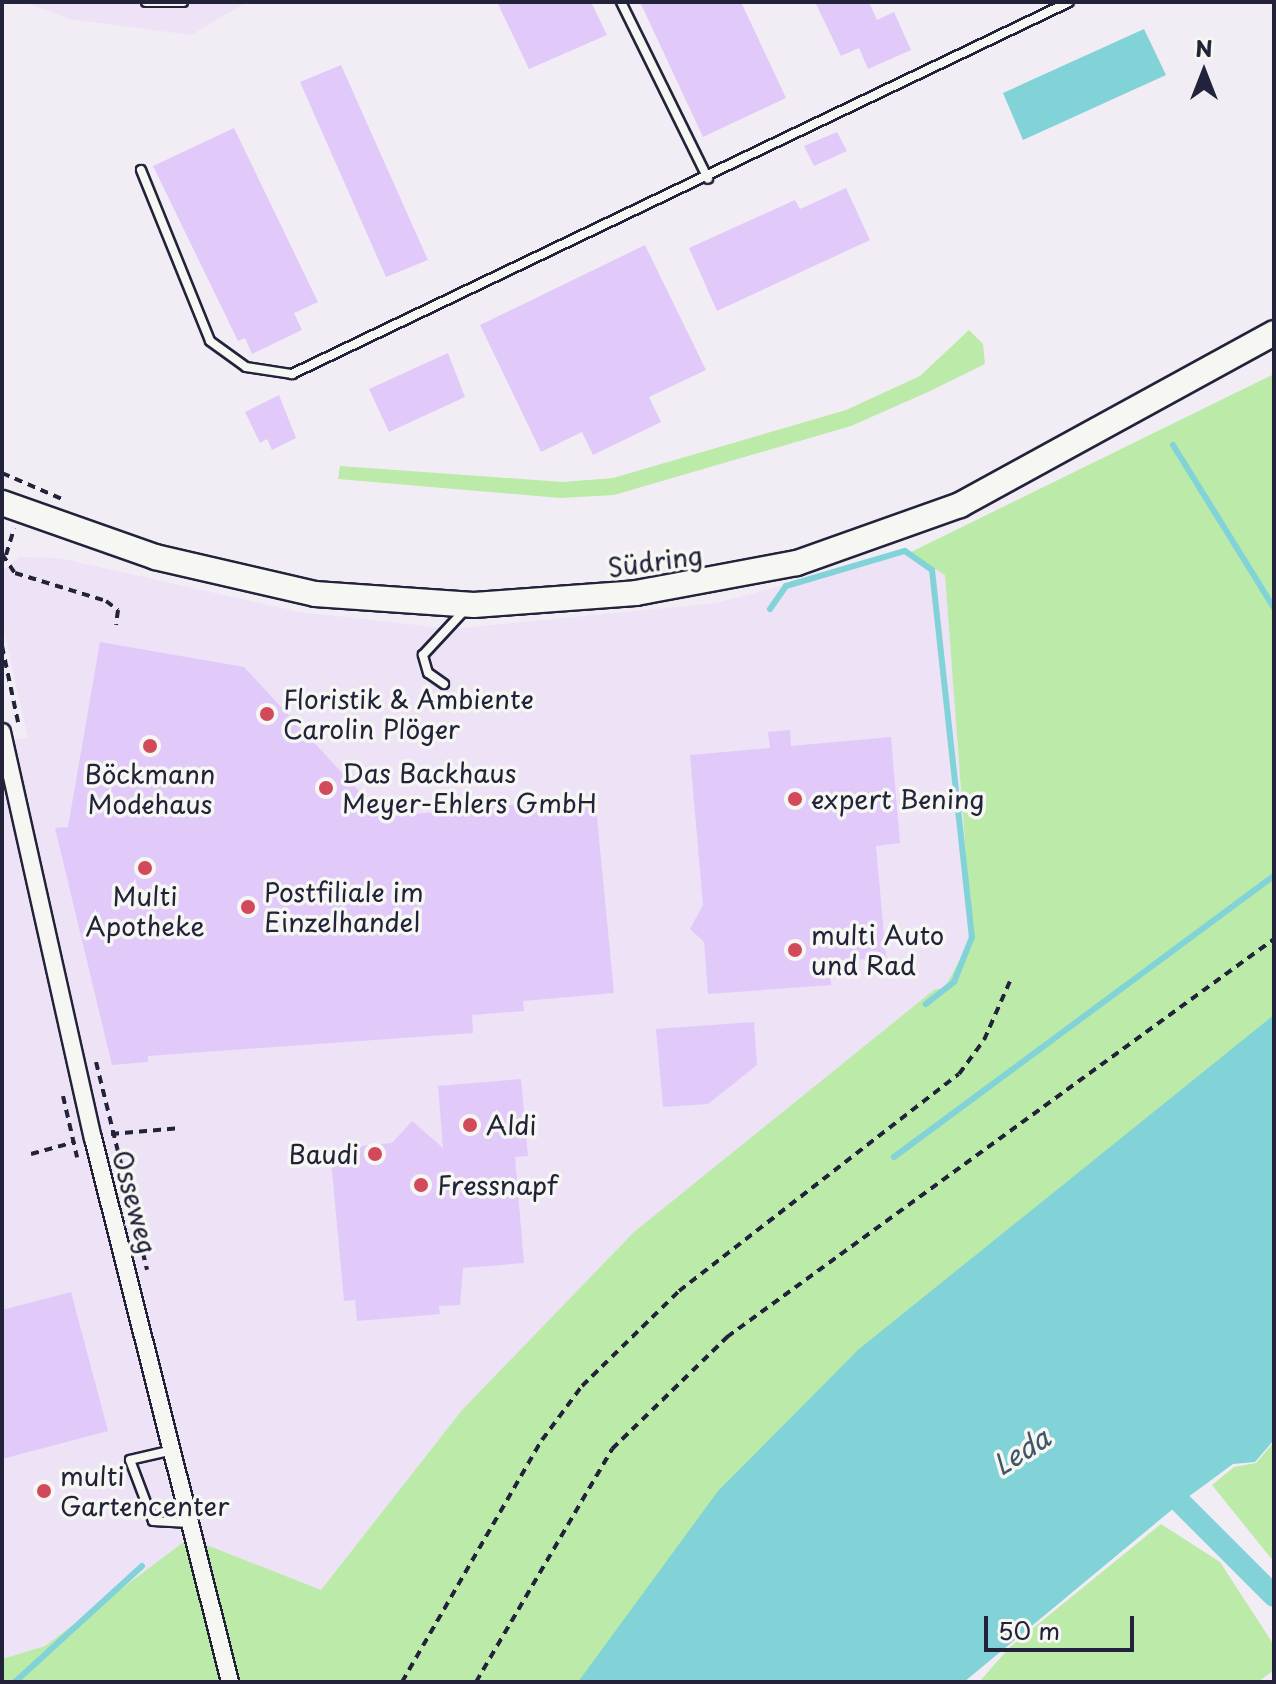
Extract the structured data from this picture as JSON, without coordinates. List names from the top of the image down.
{
  "streets": {
    "main road": ["Südring"],
    "street": ["Osseweg"]
  },
  "water": ["Leda"],
  "places": [
    "Floristik & Ambiente Carolin Plöger",
    "Böckmann Modehaus",
    "Das Backhaus Meyer-Ehlers GmbH",
    "expert Bening",
    "Multi Apotheke",
    "Postfiliale im Einzelhandel",
    "multi Auto und Rad",
    "Aldi",
    "Baudi",
    "Fressnapf",
    "multi Gartencenter"
  ],
  "scale_bar": "50 m",
  "north": "top"
}
